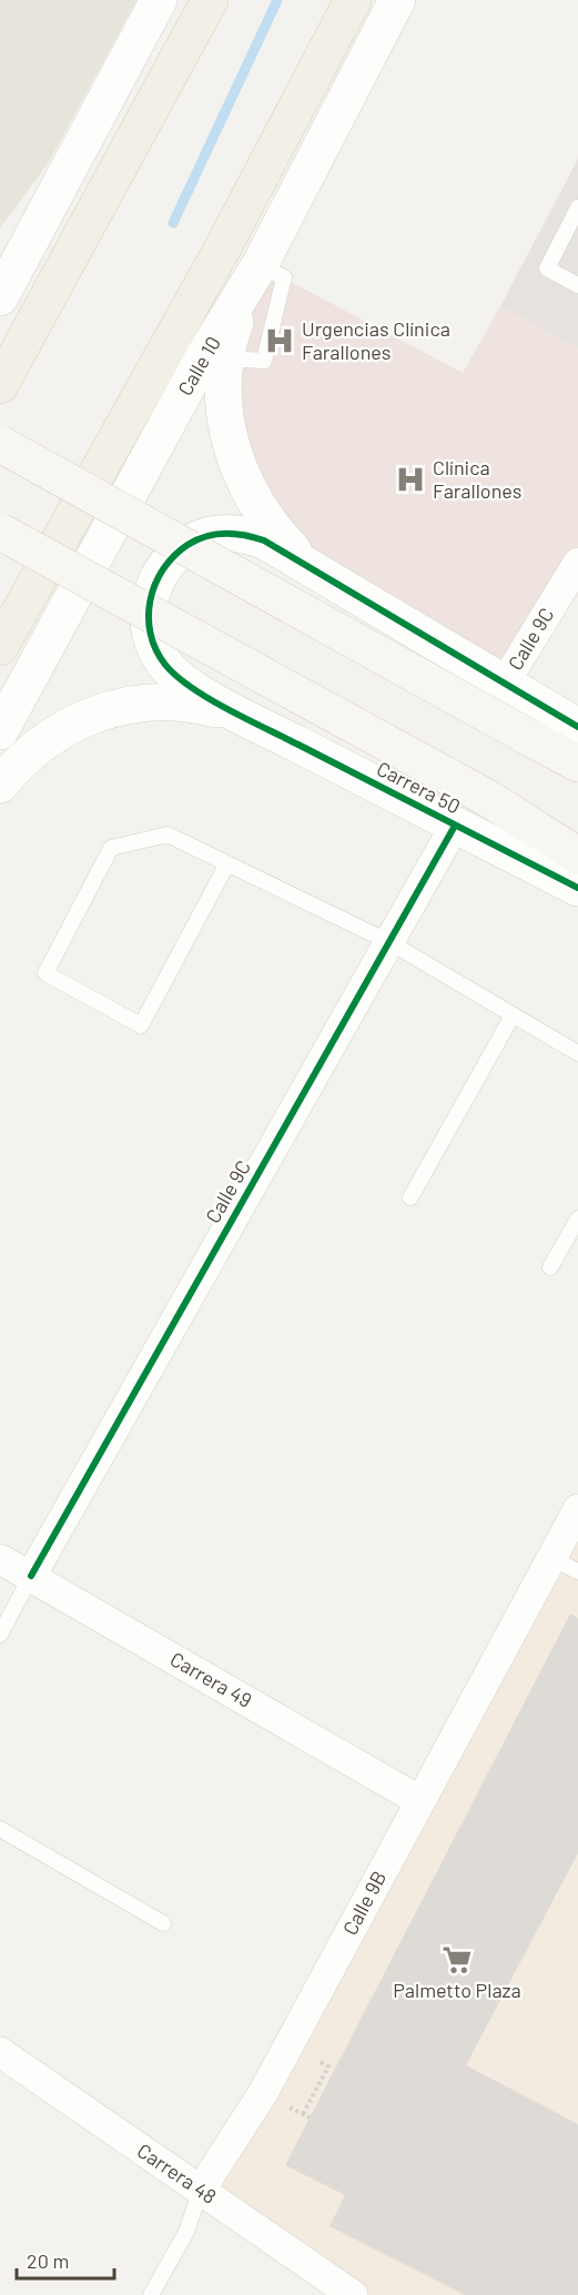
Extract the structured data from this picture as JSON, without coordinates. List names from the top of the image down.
{
  "streets": {
    "main road": ["Calle 10", "Carrera 50"],
    "street": [
      "Calle 9C",
      "Carrera 49",
      "Calle 9B",
      "Carrera 48"
    ]
  },
  "crossings": [
    ["Calle 9C", "Carrera 50"],
    ["Calle 9C", "Carrera 49"],
    ["Carrera 49", "Calle 9B"],
    ["Calle 9B", "Carrera 48"]
  ],
  "places": {
    "hospital": ["Urgencias Clínica Farallones", "Clínica Farallones"],
    "supermarket": ["Palmetto Plaza"]
  },
  "scale_bar": "20 m"
}
